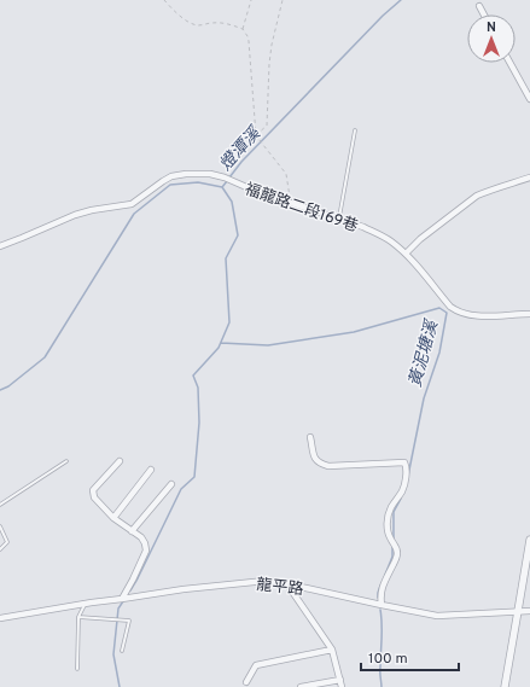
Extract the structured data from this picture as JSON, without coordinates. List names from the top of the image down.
{
  "streets": {
    "street": ["福龍路二段169巷", "龍平路"]
  },
  "water": ["燈潭溪", "黃泥塘溪"],
  "scale_bar": "100 m",
  "north": "top"
}
